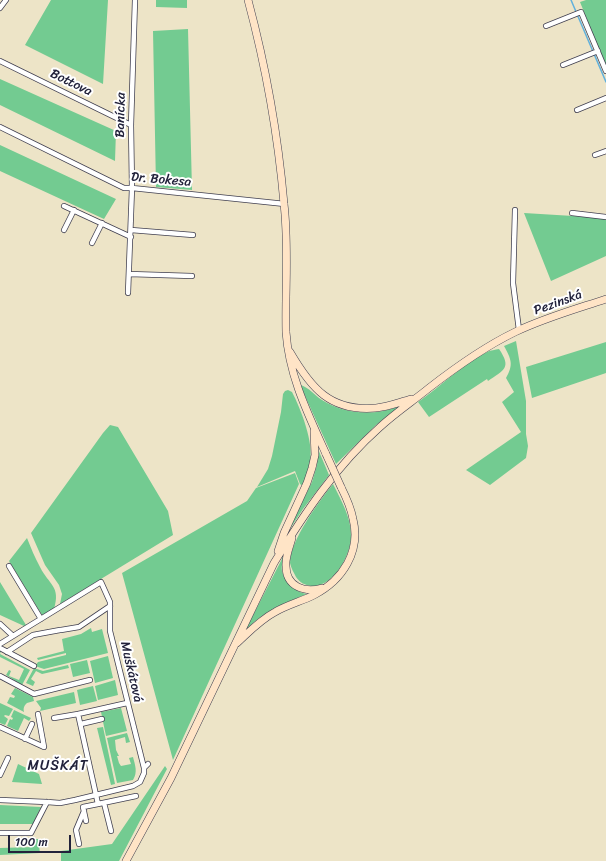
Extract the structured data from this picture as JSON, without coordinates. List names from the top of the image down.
{
  "streets": {
    "main road": ["Pezinská"],
    "street": [
      "Bottova",
      "Banícka",
      "Dr. Bokesa",
      "Muškátová"
    ]
  },
  "crossings": [
    ["Bottova", "Banícka"],
    ["Banícka", "Dr. Bokesa"]
  ],
  "districts": ["MUŠKÁT"],
  "scale_bar": "100 m"
}
